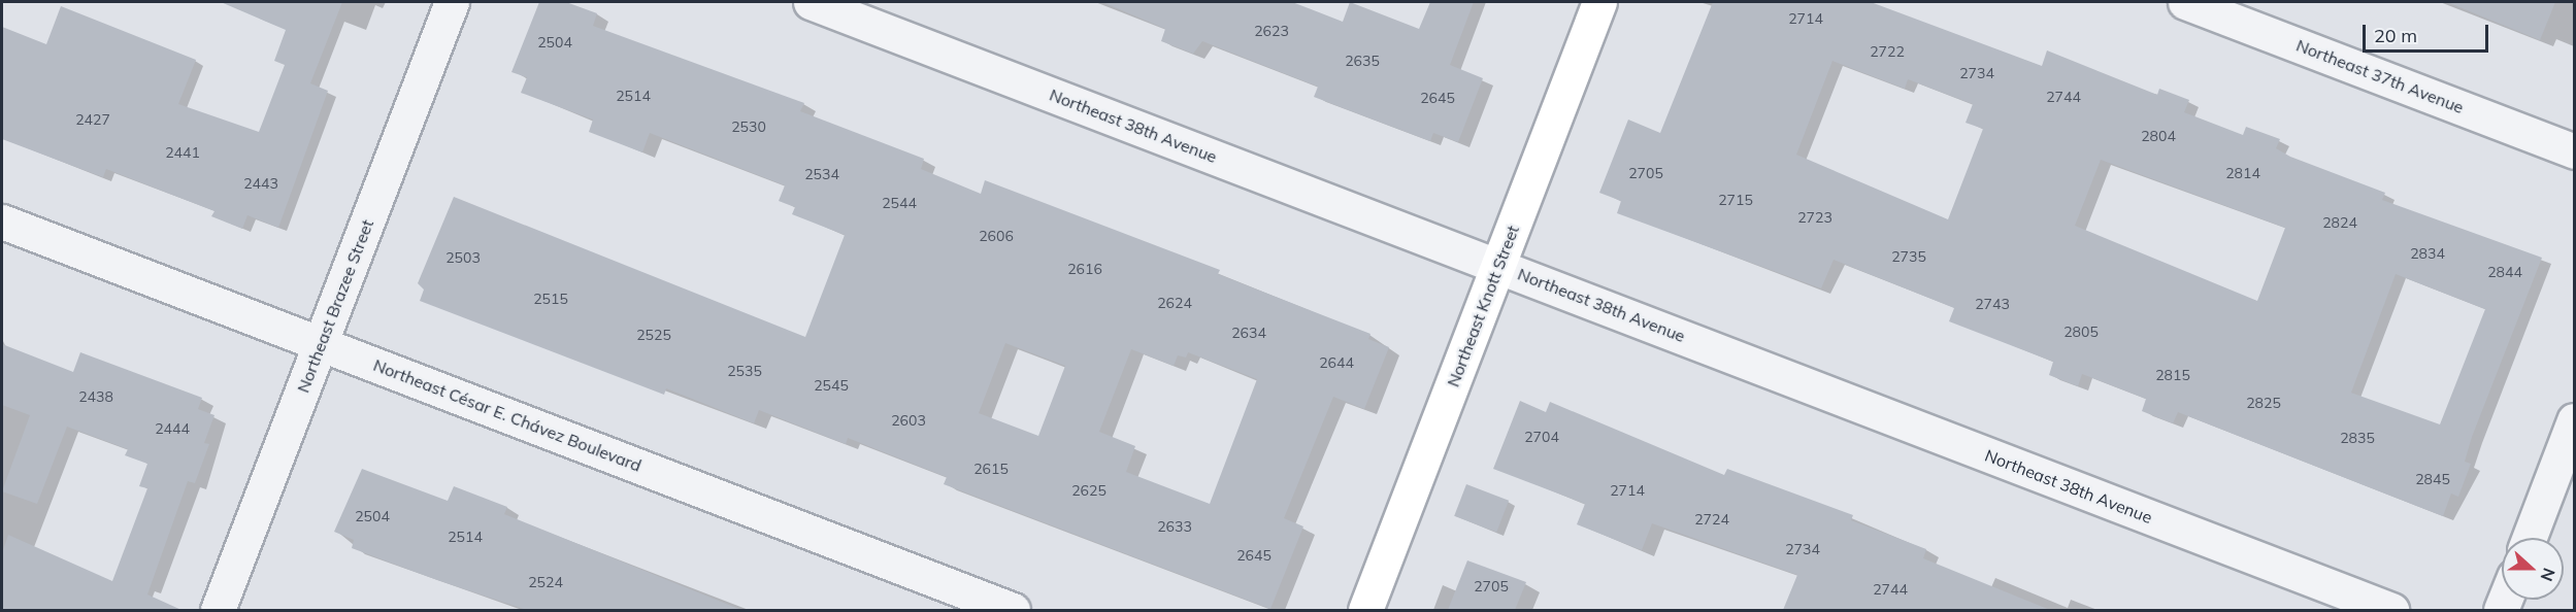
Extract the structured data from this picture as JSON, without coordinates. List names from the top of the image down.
{
  "streets": {
    "street": [
      "Northeast 37th Avenue",
      "Northeast 38th Avenue",
      "Northeast Brazee Street",
      "Northeast Knott Street",
      "Northeast César E. Chávez Boulevard"
    ]
  },
  "crossings": [
    ["Northeast 38th Avenue", "Northeast Knott Street"],
    ["Northeast Brazee Street", "Northeast César E. Chávez Boulevard"]
  ],
  "house_numbers": [
    "2714",
    "2623",
    "2504",
    "2722",
    "2635",
    "2734",
    "2514",
    "2744",
    "2645",
    "2427",
    "2530",
    "2804",
    "2441",
    "2705",
    "2814",
    "2534",
    "2443",
    "2715",
    "2544",
    "2723",
    "2824",
    "2606",
    "2834",
    "2735",
    "2503",
    "2616",
    "2844",
    "2515",
    "2624",
    "2743",
    "2805",
    "2634",
    "2525",
    "2644",
    "2535",
    "2815",
    "2545",
    "2438",
    "2825",
    "2603",
    "2444",
    "2704",
    "2835",
    "2615",
    "2845",
    "2625",
    "2714",
    "2504",
    "2724",
    "2633",
    "2514",
    "2734",
    "2645",
    "2524",
    "2705",
    "2744"
  ],
  "scale_bar": "20 m",
  "north": "right"
}
